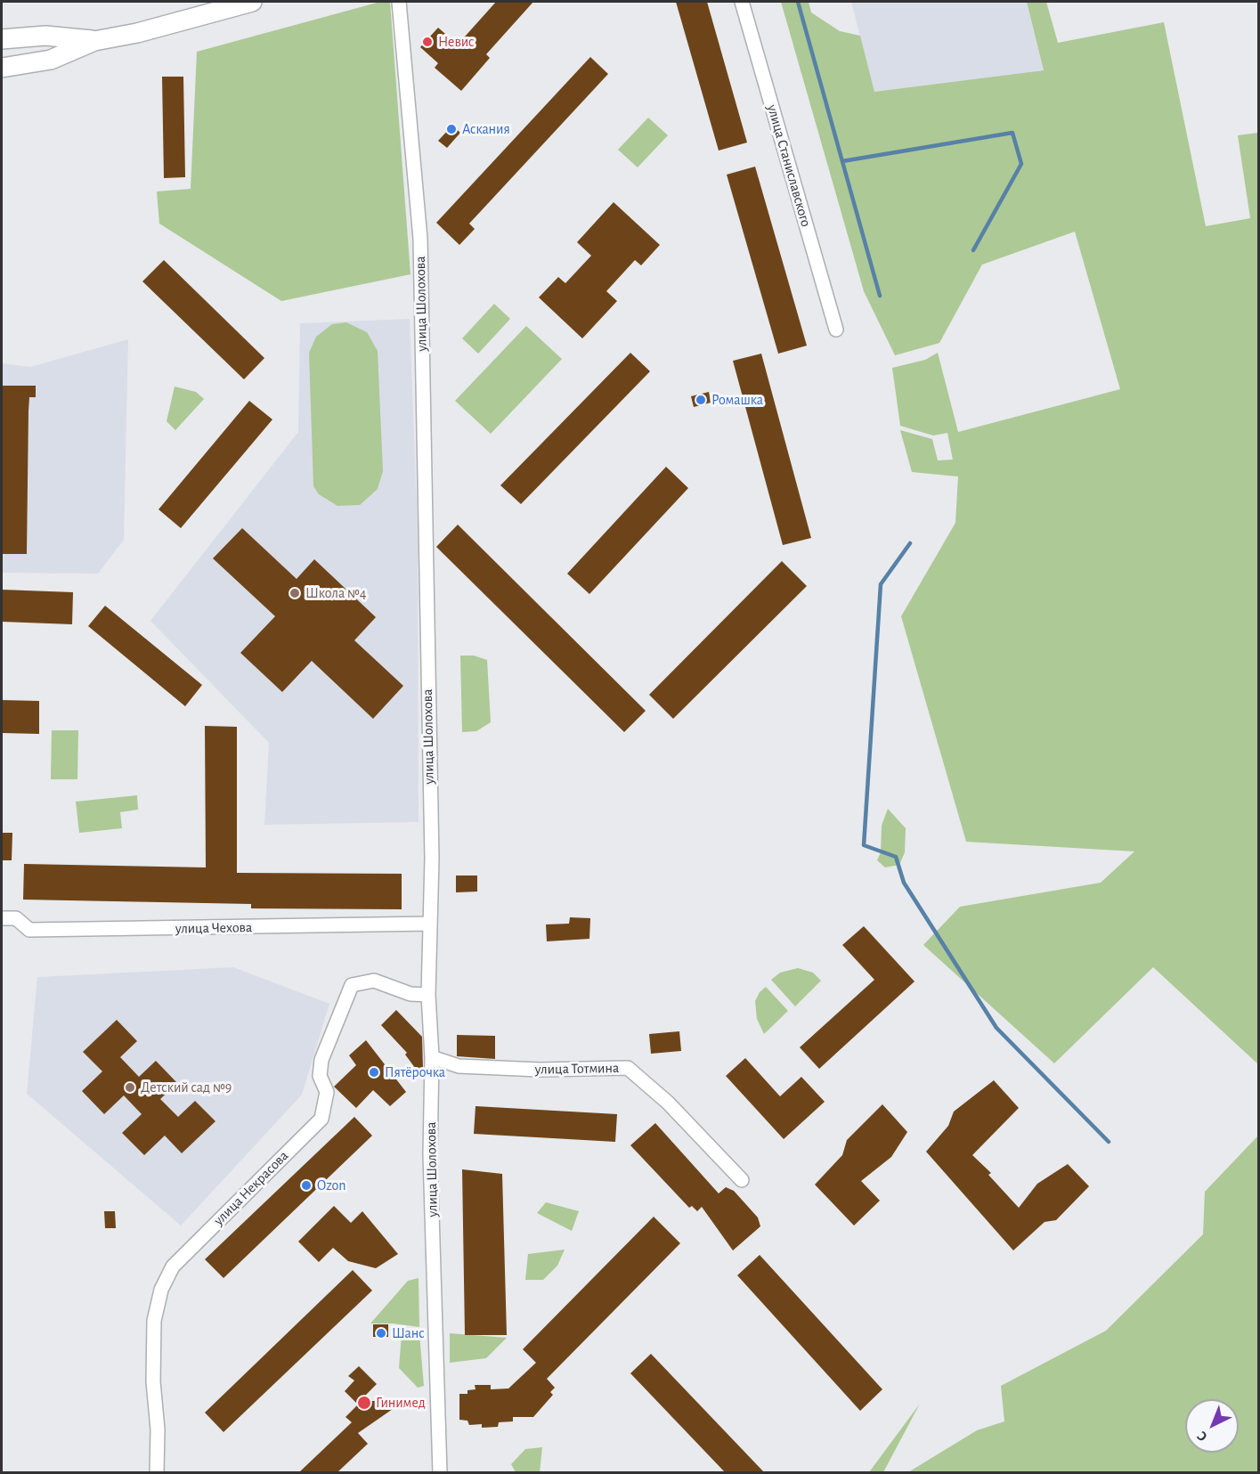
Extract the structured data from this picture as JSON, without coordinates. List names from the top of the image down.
{
  "streets": {
    "street": [
      "улица Станиславского",
      "улица Шолохова",
      "улица Чехова",
      "улица Тотмина",
      "улица Некрасова"
    ]
  },
  "crossings": [
    ["улица Шолохова", "улица Чехова"],
    ["улица Шолохова", "улица Тотмина"],
    ["улица Шолохова", "улица Некрасова"]
  ],
  "places": [
    "Невис",
    "Аскания",
    "Ромашка",
    "Школа №4",
    "Пятёрочка",
    "Детский сад №9",
    "Ozon",
    "Шанс",
    "Гинимед"
  ],
  "north": "bottom left"
}
